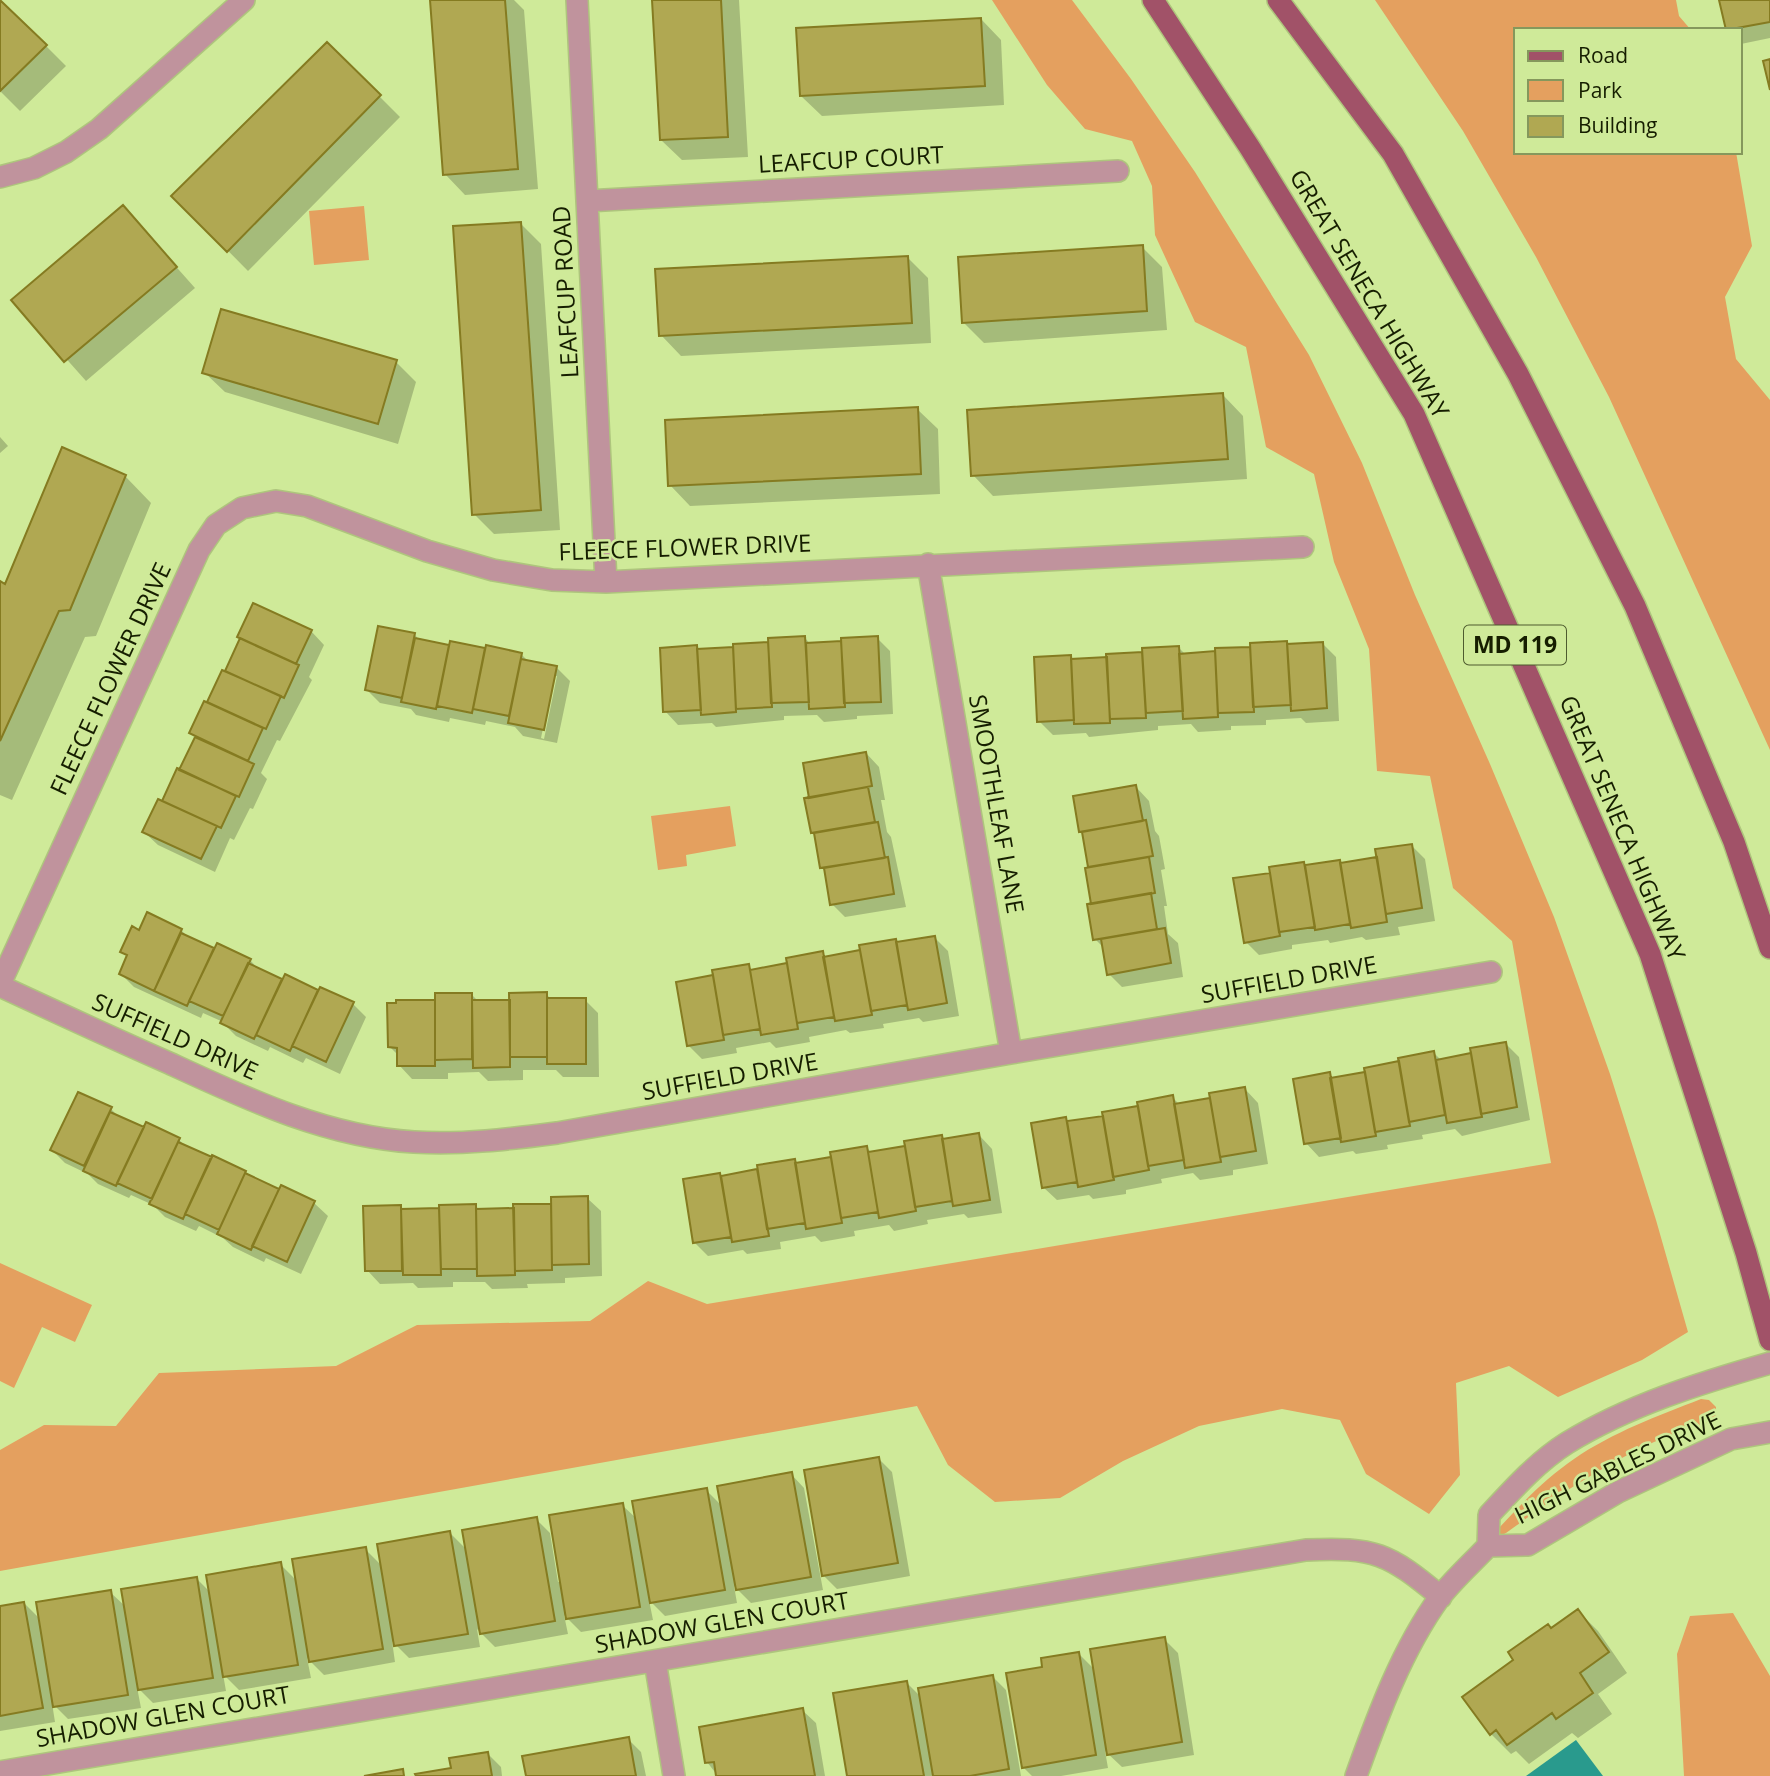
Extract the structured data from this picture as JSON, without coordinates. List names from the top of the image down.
{
  "streets": {
    "main road": ["GREAT SENECA HIGHWAY", "MD 119"],
    "street": [
      "LEAFCUP COURT",
      "LEAFCUP ROAD",
      "FLEECE FLOWER DRIVE",
      "SMOOTHLEAF LANE",
      "SUFFIELD DRIVE",
      "HIGH GABLES DRIVE",
      "SHADOW GLEN COURT"
    ]
  },
  "crossings": [
    ["LEAFCUP COURT", "LEAFCUP ROAD"],
    ["LEAFCUP ROAD", "FLEECE FLOWER DRIVE"],
    ["FLEECE FLOWER DRIVE", "SMOOTHLEAF LANE"],
    ["FLEECE FLOWER DRIVE", "SUFFIELD DRIVE"],
    ["SMOOTHLEAF LANE", "SUFFIELD DRIVE"]
  ],
  "legend": ["Road", "Park", "Building"]
}
